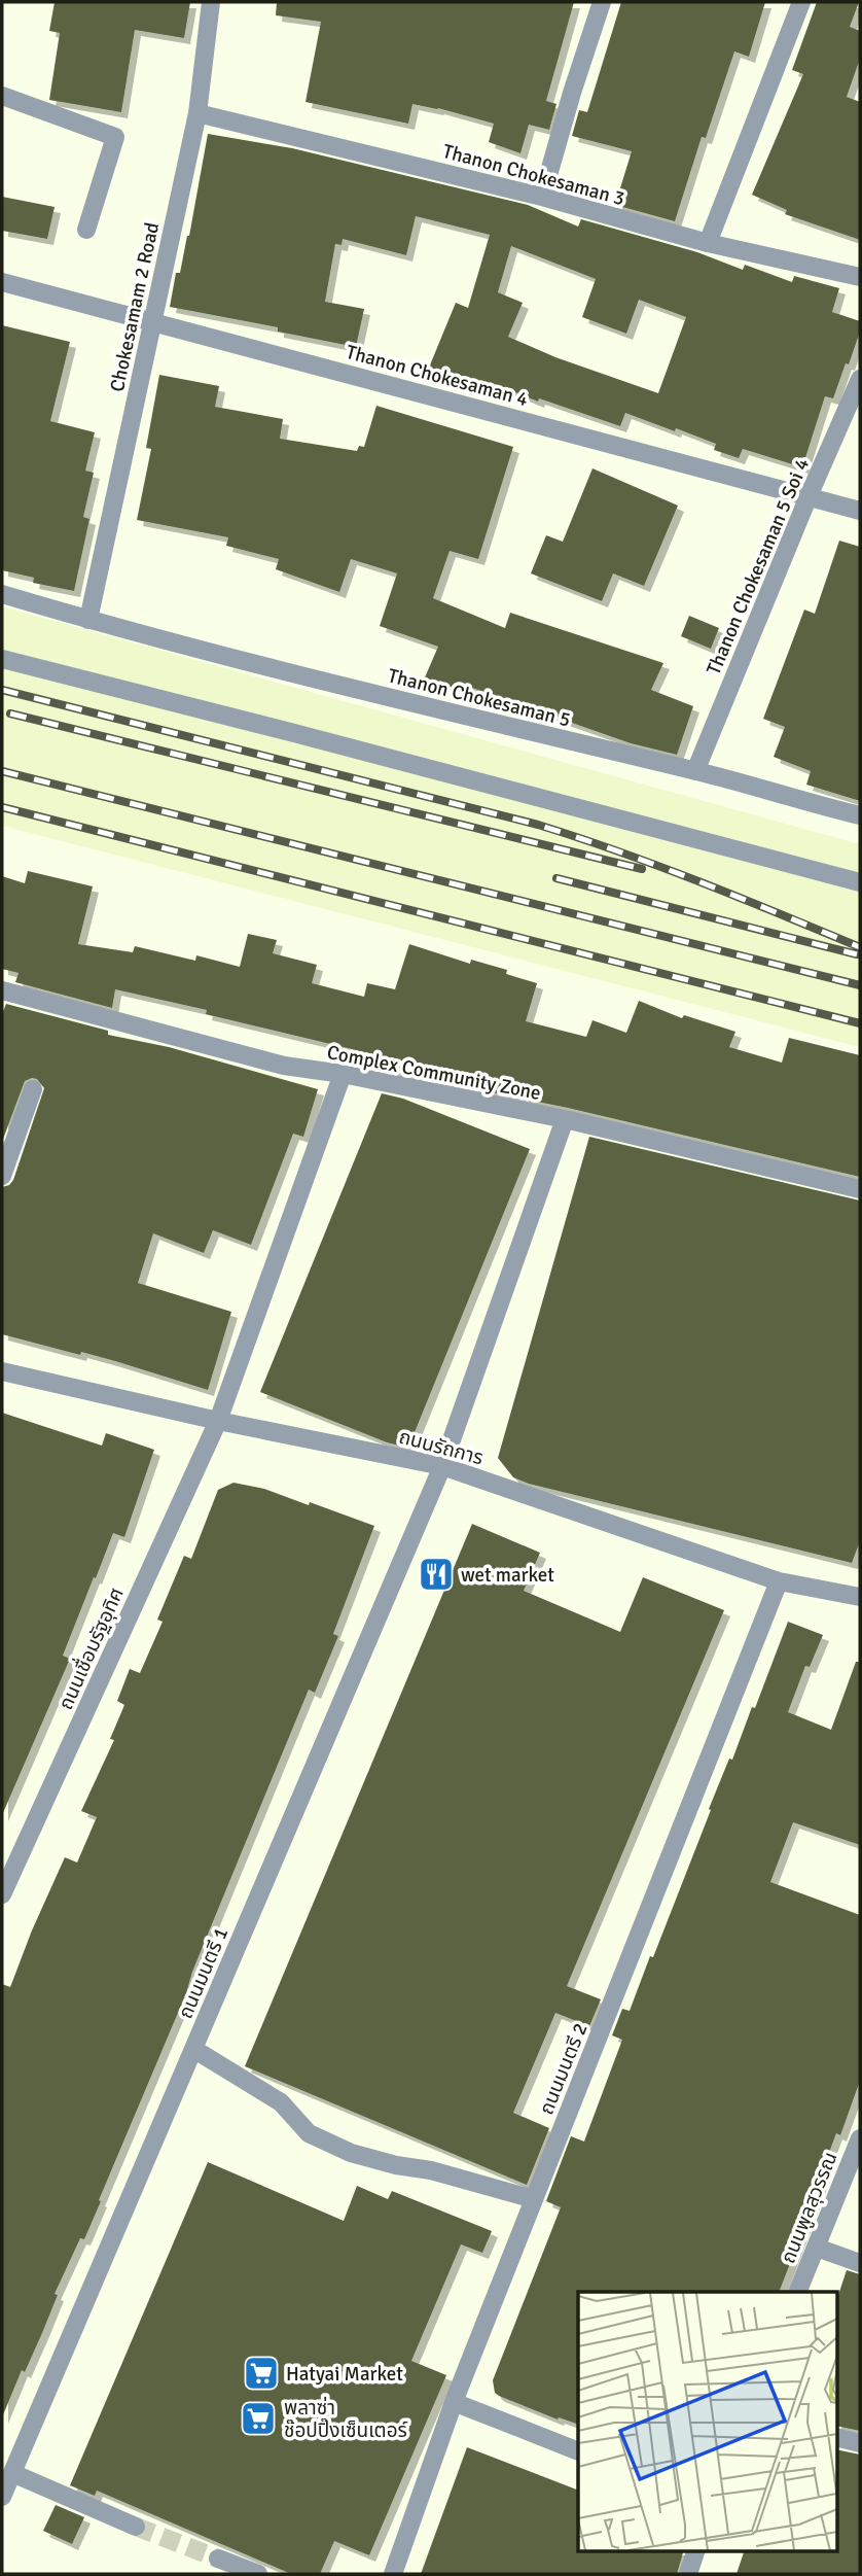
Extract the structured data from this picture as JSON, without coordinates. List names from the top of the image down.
{
  "streets": {
    "street": [
      "Thanon Chokesaman 3",
      "Chokesamam 2 Road",
      "Thanon Chokesaman 4",
      "Thanon Chokesaman 5 Soi 4",
      "Thanon Chokesaman 5",
      "Complex Community Zone",
      "ถนนรัถการ",
      "ถนนเชื่อมรัฐอุทิศ",
      "ถนนมนตรี 1",
      "ถนนมนตรี 2",
      "ถนนพูลสุวรรณ"
    ]
  },
  "crossings": [
    ["Thanon Chokesaman 3", "Chokesamam 2 Road"],
    ["Chokesamam 2 Road", "Thanon Chokesaman 4"],
    ["Chokesamam 2 Road", "Thanon Chokesaman 5"],
    ["Thanon Chokesaman 4", "Thanon Chokesaman 5 Soi 4"],
    ["Thanon Chokesaman 5 Soi 4", "Thanon Chokesaman 5"],
    ["Complex Community Zone", "ถนนเชื่อมรัฐอุทิศ"],
    ["Complex Community Zone", "ถนนมนตรี 1"],
    ["ถนนรัถการ", "ถนนเชื่อมรัฐอุทิศ"],
    ["ถนนรัถการ", "ถนนมนตรี 1"],
    ["ถนนรัถการ", "ถนนมนตรี 2"]
  ],
  "places": {
    "restaurant": ["wet market"],
    "supermarket": ["Hatyai Market", "พลาซ่า ช๊อปปิ๊งเซ็นเตอร์"]
  }
}
